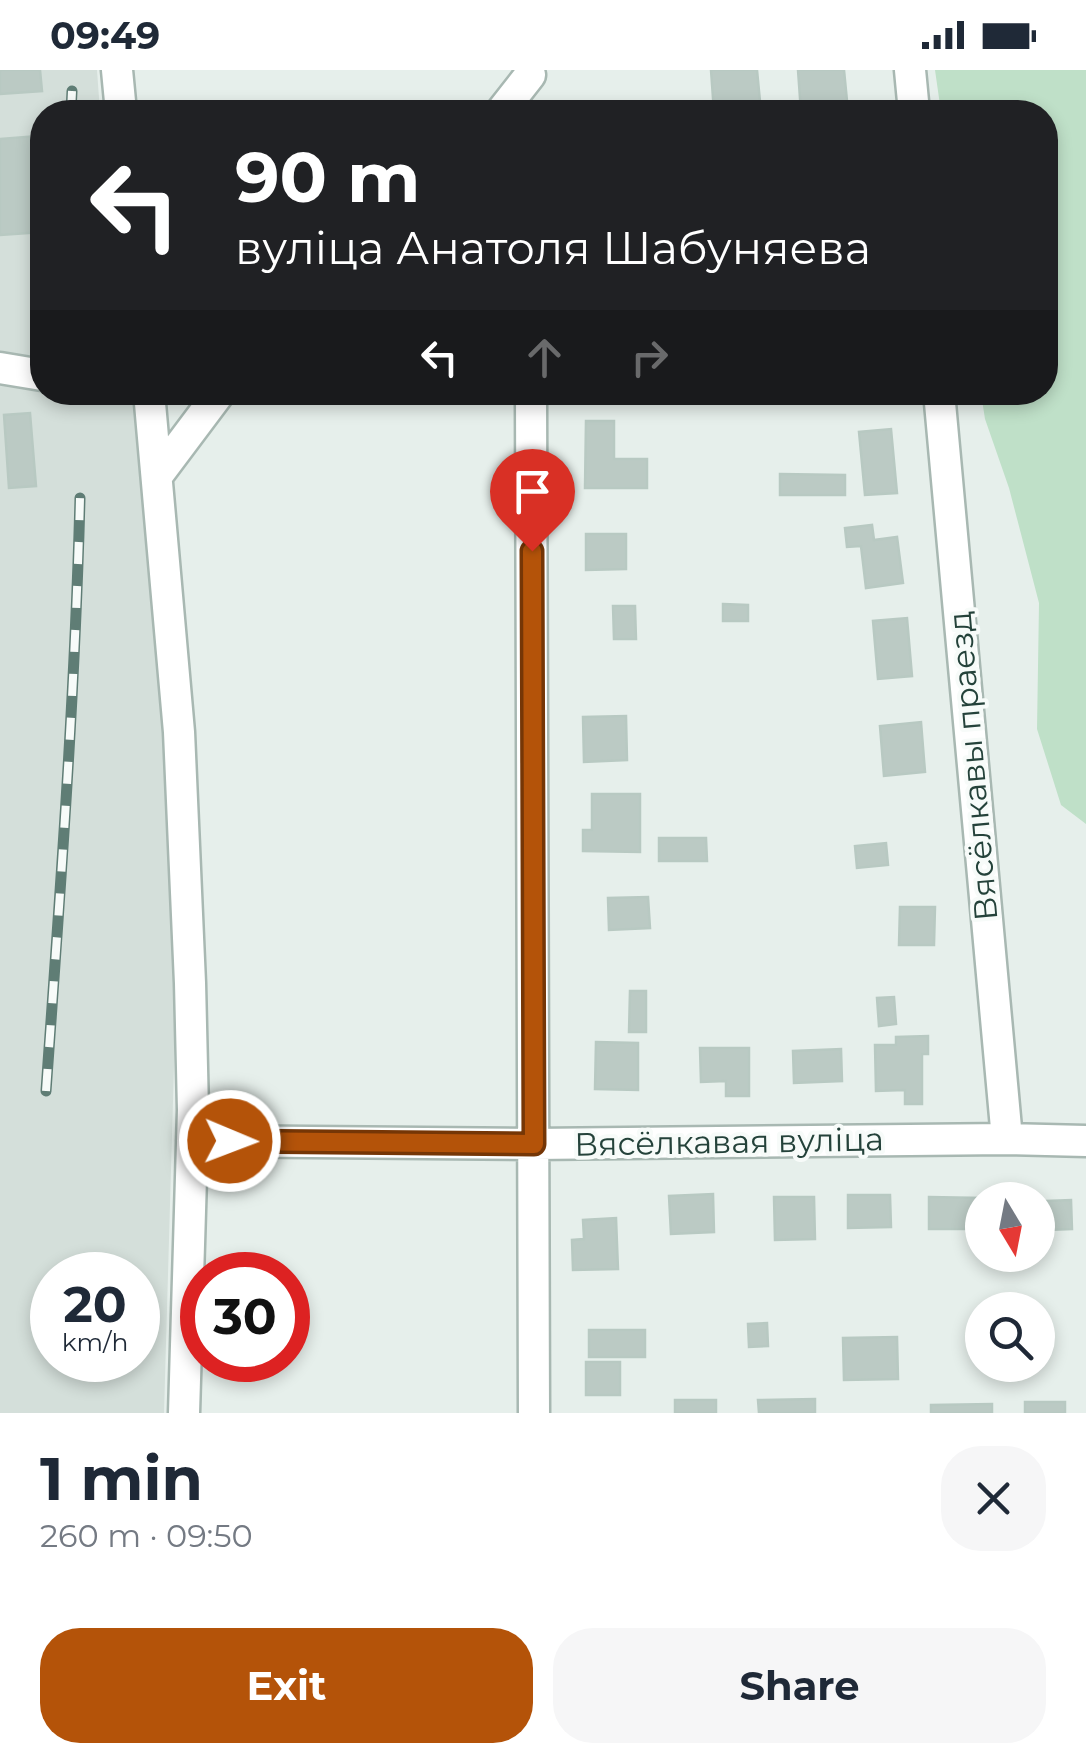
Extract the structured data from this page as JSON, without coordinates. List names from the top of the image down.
{
  "streets": {
    "street": ["Вясёлкавы праезд", "Вясёлкавая вуліца"]
  },
  "crossings": [
    ["Вясёлкавы праезд", "Вясёлкавая вуліца"]
  ],
  "north": "bottom",
  "page": {
    "status": "09:49",
    "turn": ["90 m", "вуліца Анатоля Шабуняева"],
    "speed": "20 km/h",
    "limit": "30",
    "heading": ["1 min", "260 m · 09:50"],
    "buttons": ["Exit", "Share"]
  }
}
